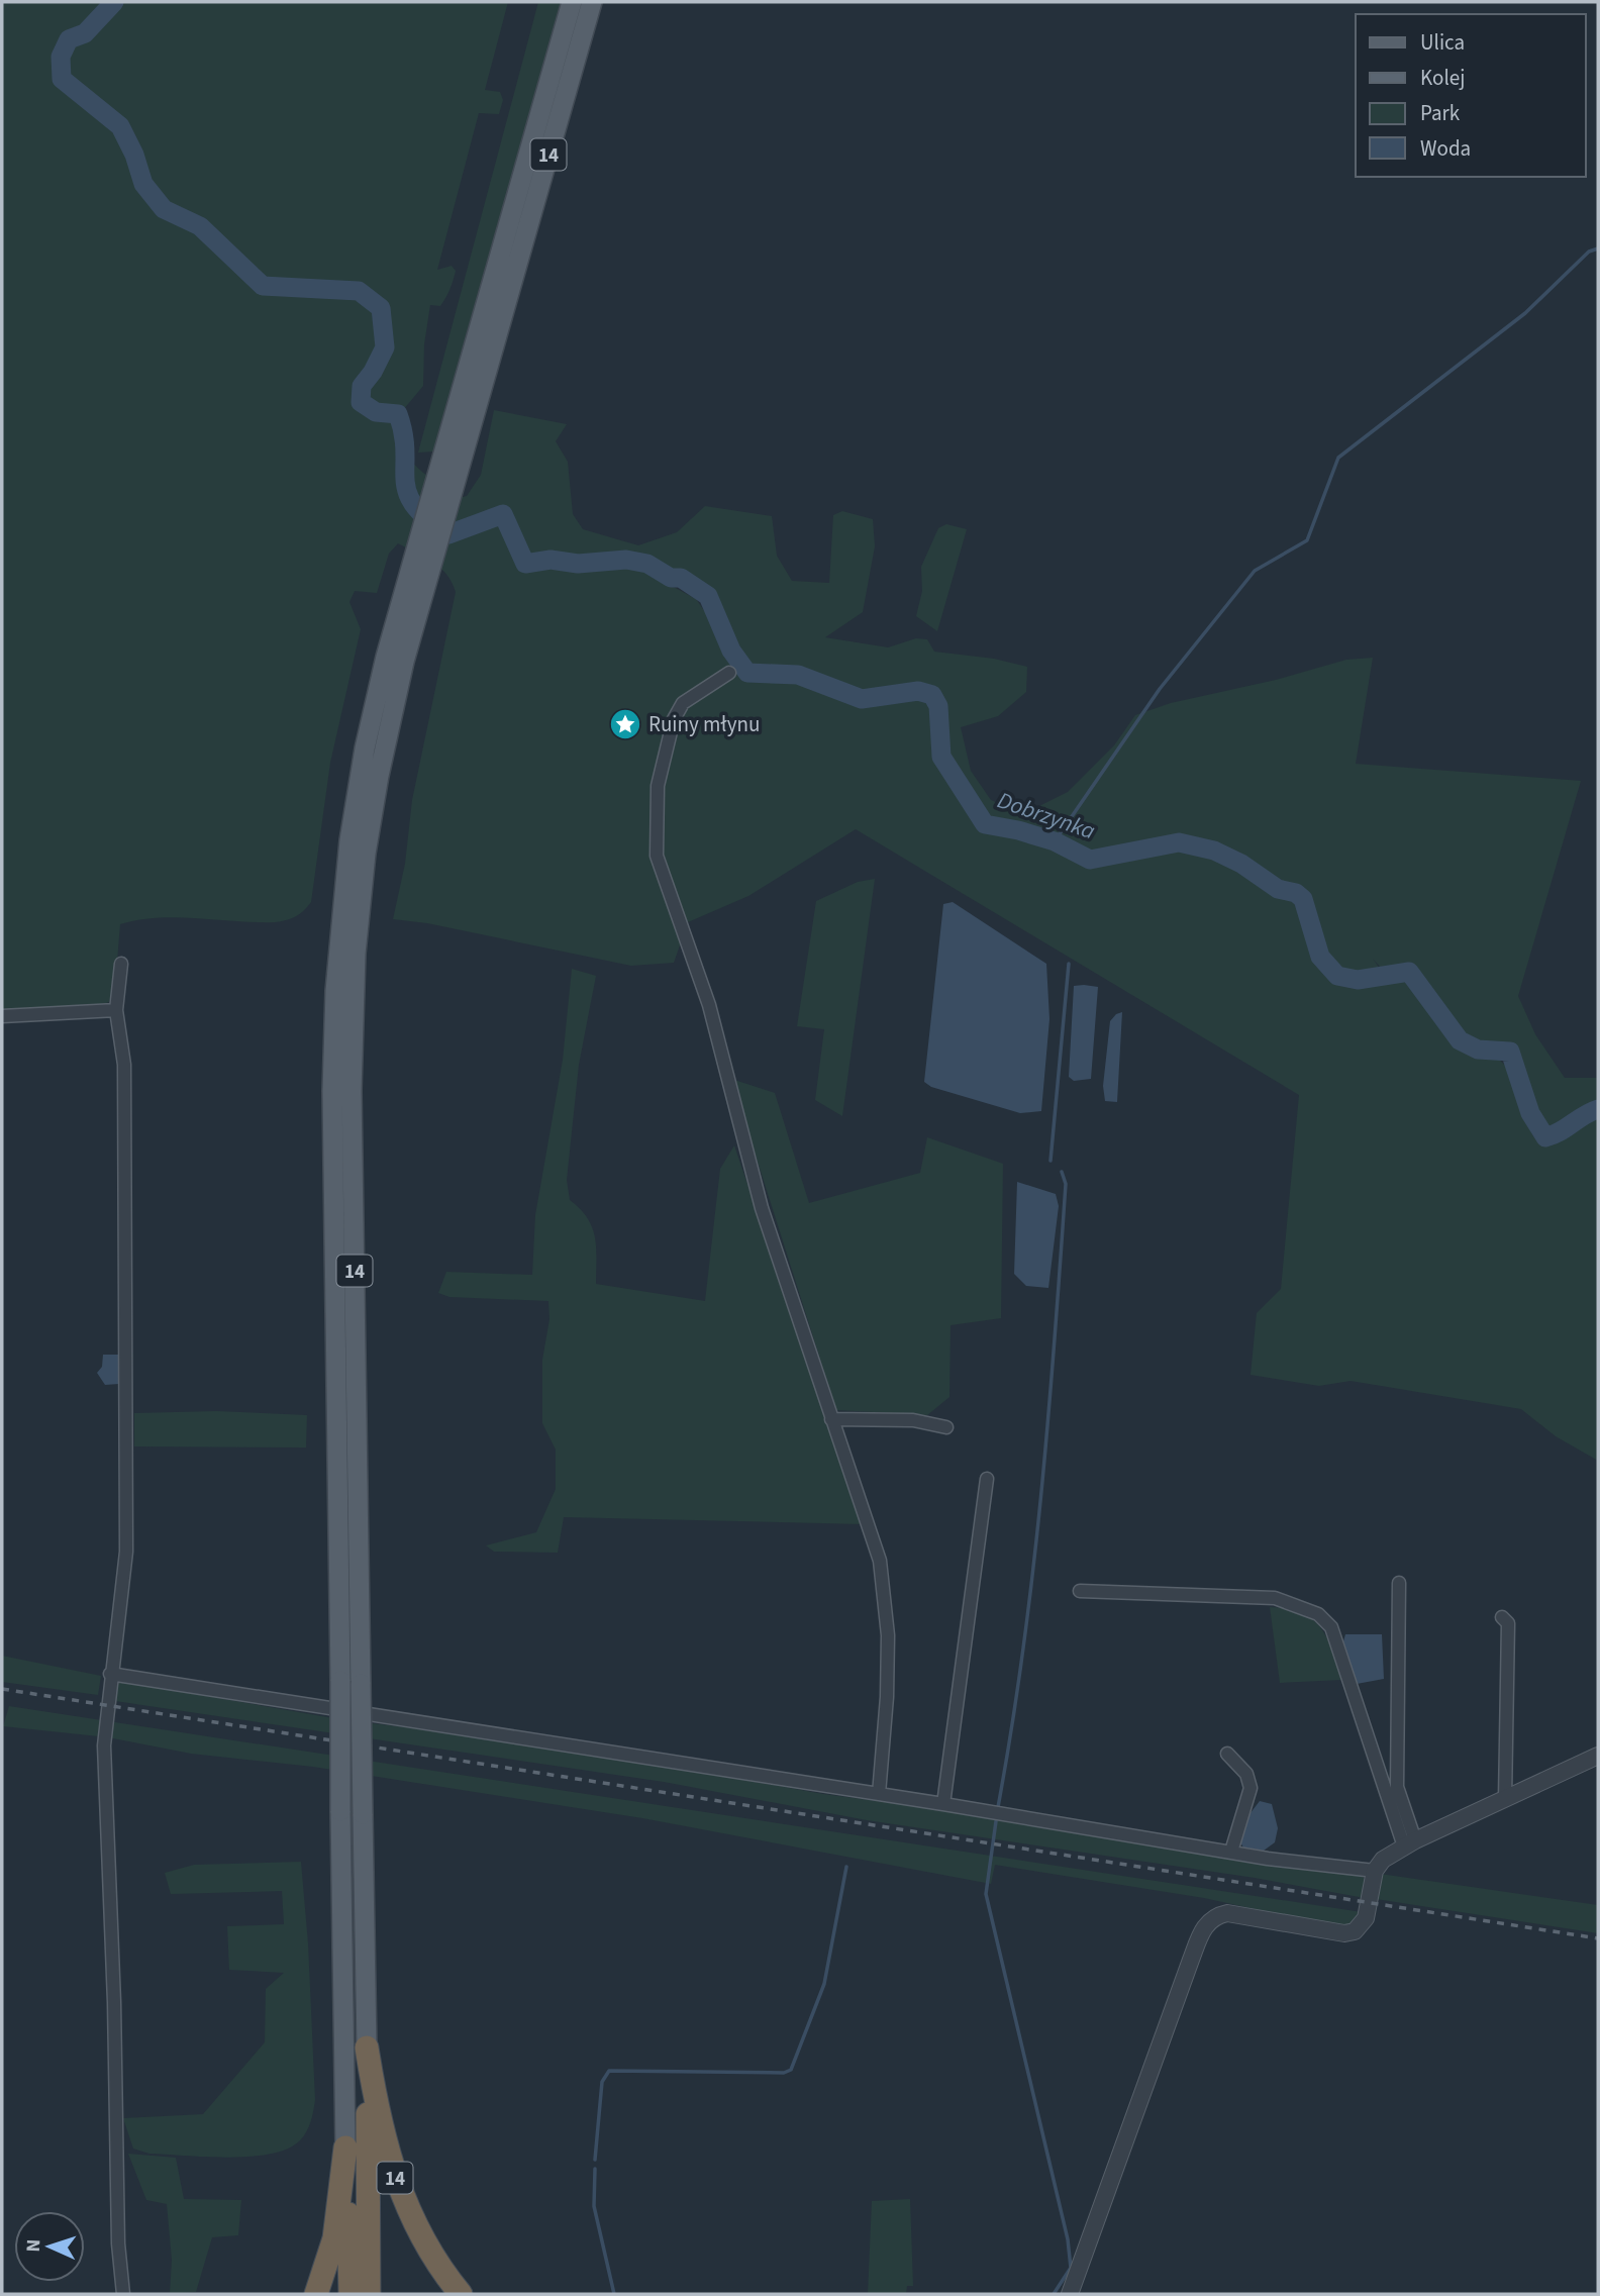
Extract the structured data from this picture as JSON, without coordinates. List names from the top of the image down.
{
  "streets": {
    "highway": ["14"]
  },
  "water": ["Dobrzynka"],
  "places": {
    "place": ["Ruiny młynu"]
  },
  "legend": [
    "Ulica",
    "Kolej",
    "Park",
    "Woda"
  ],
  "north": "left"
}
